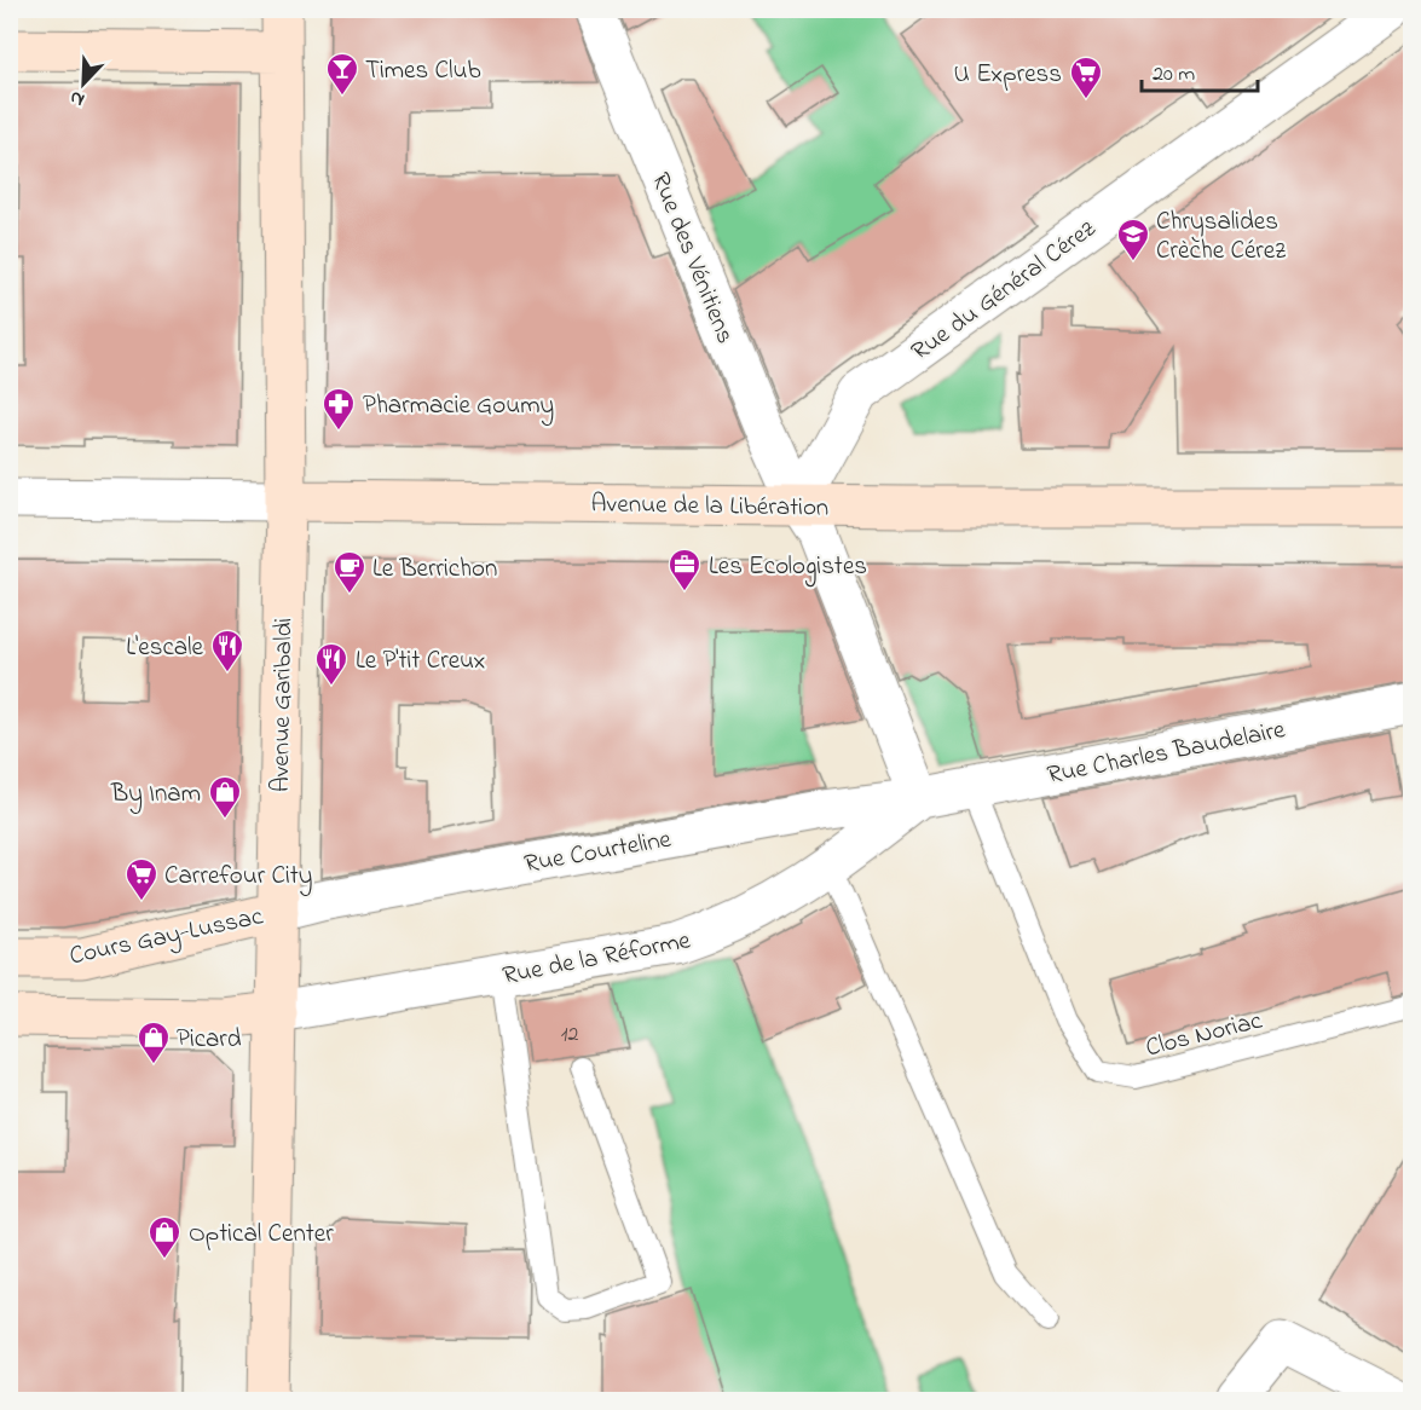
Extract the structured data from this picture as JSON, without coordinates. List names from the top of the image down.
{
  "streets": {
    "main road": ["Avenue de la Libération", "Avenue Garibaldi", "Cours Gay-Lussac"],
    "street": [
      "Rue des Vénitiens",
      "Rue du Général Cérez",
      "Rue Charles Baudelaire",
      "Rue Courteline",
      "Rue de la Réforme"
    ],
    "lane": ["Clos Noriac"]
  },
  "crossings": [
    ["Rue des Vénitiens", "Rue du Général Cérez"],
    ["Rue des Vénitiens", "Avenue de la Libération"],
    ["Rue des Vénitiens", "Rue Charles Baudelaire"],
    ["Rue des Vénitiens", "Rue Courteline"],
    ["Rue des Vénitiens", "Rue de la Réforme"],
    ["Rue du Général Cérez", "Avenue de la Libération"],
    ["Avenue de la Libération", "Avenue Garibaldi"],
    ["Avenue Garibaldi", "Rue Courteline"],
    ["Avenue Garibaldi", "Cours Gay-Lussac"],
    ["Avenue Garibaldi", "Rue de la Réforme"],
    ["Rue Charles Baudelaire", "Rue Courteline"],
    ["Rue Charles Baudelaire", "Rue de la Réforme"],
    ["Rue Charles Baudelaire", "Clos Noriac"],
    ["Rue Courteline", "Cours Gay-Lussac"],
    ["Rue Courteline", "Rue de la Réforme"]
  ],
  "places": {
    "bar": ["Times Club"],
    "supermarket": ["U Express", "Carrefour City"],
    "school or university": ["Chrysalides Crèche Cérez"],
    "pharmacy": ["Pharmacie Goumy"],
    "office": ["Les Ecologistes"],
    "cafe": ["Le Berrichon"],
    "restaurant": ["L'escale", "Le P'tit Creux"],
    "shop": ["By Inam", "Picard", "Optical Center"]
  },
  "house_numbers": ["12"],
  "scale_bar": "20 m",
  "north": "bottom left"
}
